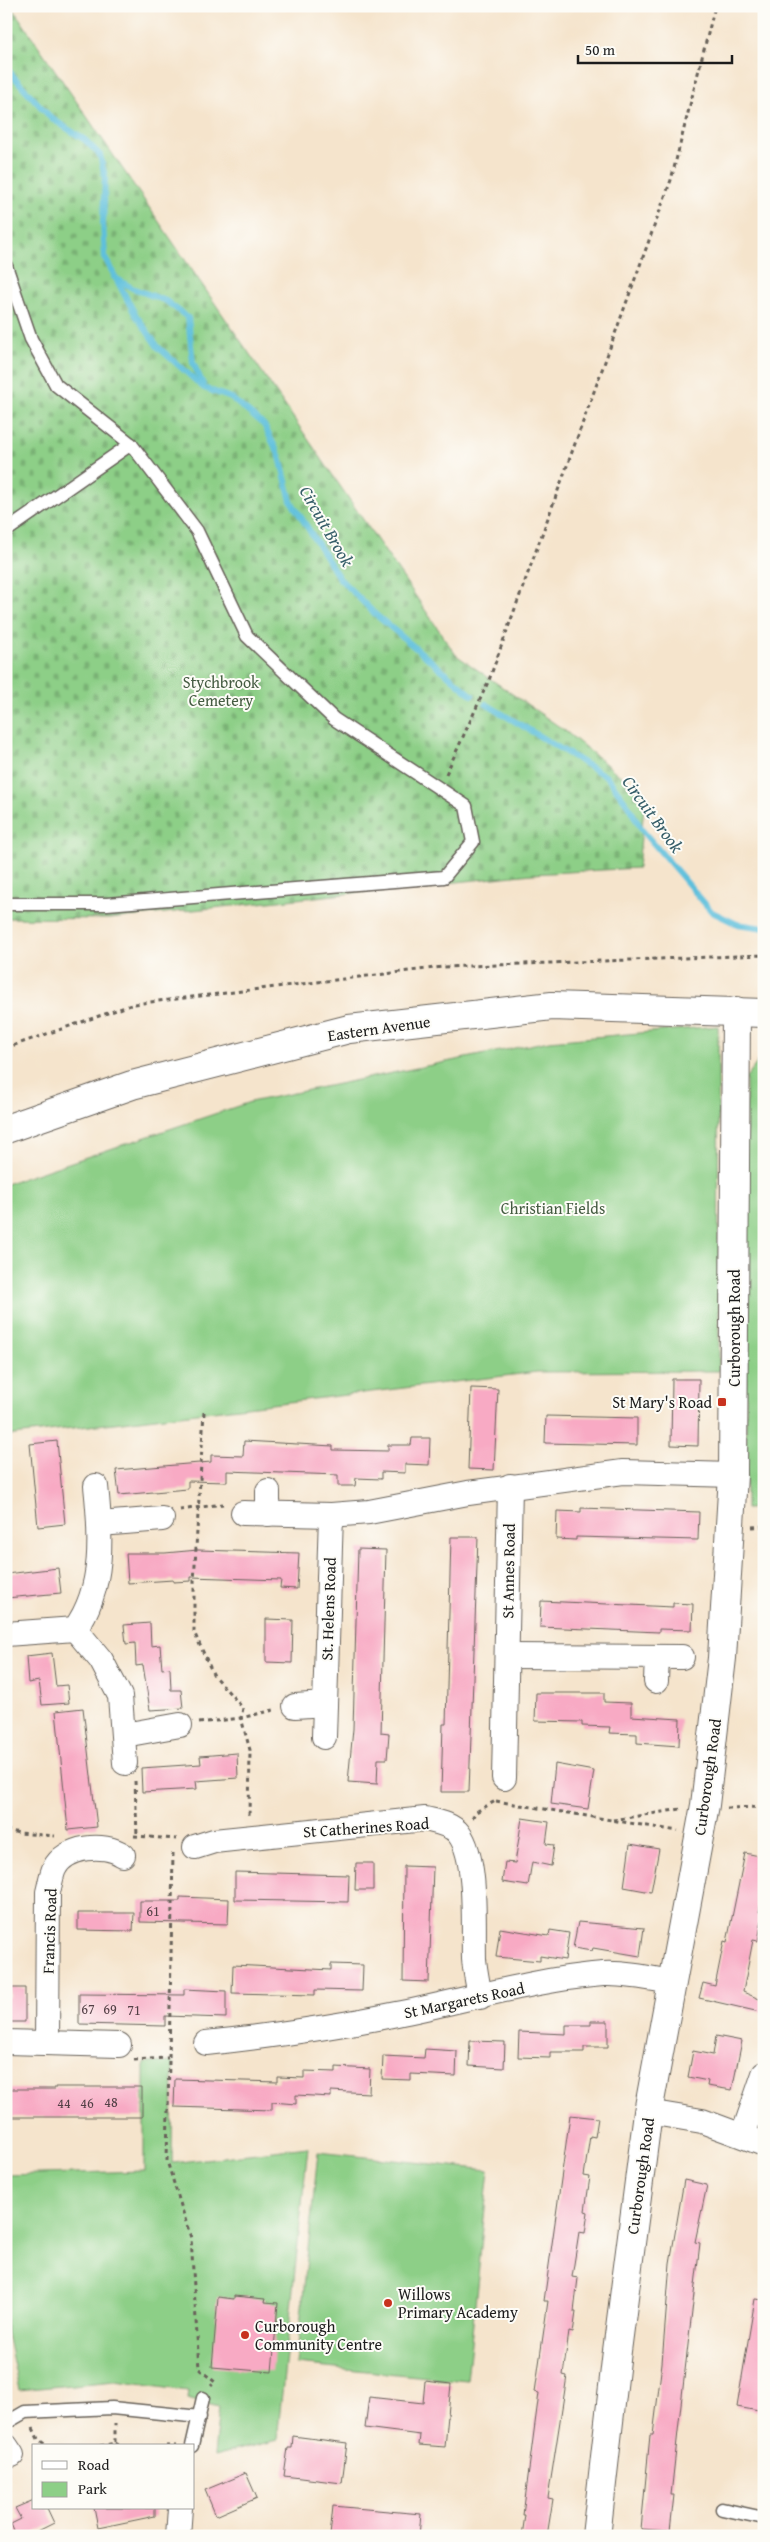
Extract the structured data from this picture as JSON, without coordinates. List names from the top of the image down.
{
  "streets": {
    "main road": ["Eastern Avenue", "Curborough Road"],
    "street": [
      "St Annes Road",
      "St. Helens Road",
      "St Catherines Road",
      "Francis Road",
      "St Margarets Road"
    ]
  },
  "crossings": [
    ["Eastern Avenue", "Curborough Road"],
    ["Curborough Road", "St Margarets Road"]
  ],
  "water": ["Circuit Brook"],
  "parks": ["Stychbrook Cemetery", "Christian Fields"],
  "places": {
    "transit": ["St Mary's Road"],
    "other": ["Willows Primary Academy", "Curborough Community Centre"]
  },
  "house_numbers": [
    "61",
    "67",
    "69",
    "71",
    "48",
    "44",
    "46"
  ],
  "legend": ["Road", "Park"],
  "scale_bar": "50 m"
}
